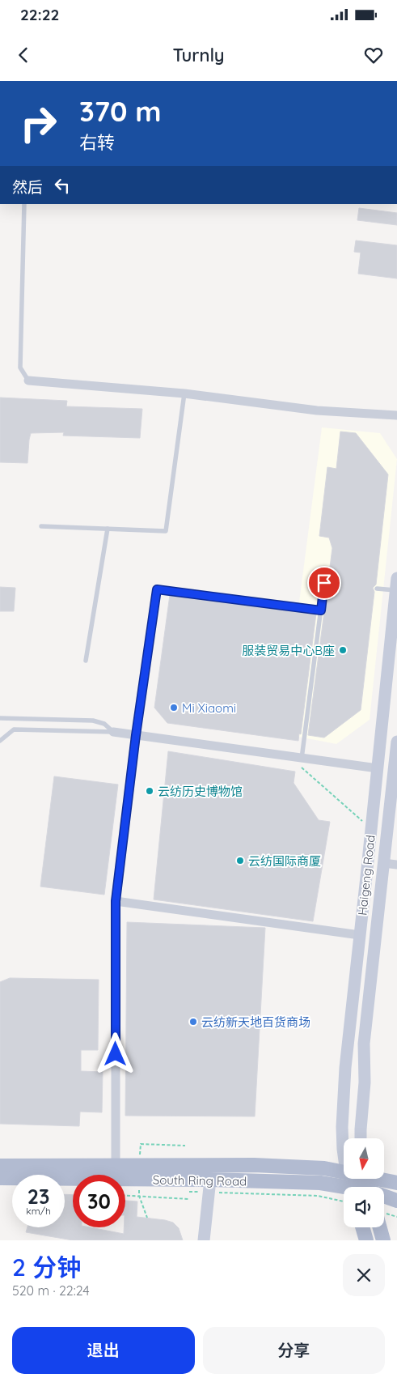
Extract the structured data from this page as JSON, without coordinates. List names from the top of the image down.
{
  "streets": {
    "main road": ["Haigeng Road", "South Ring Road"]
  },
  "places": [
    "服装贸易中心B座",
    "Mi Xiaomi",
    "云纺历史博物馆",
    "云纺国际商厦",
    "云纺新天地百货商场"
  ],
  "north": "bottom",
  "page": {
    "status": "22:22",
    "header": "Turnly",
    "turn": ["370 m", "右转"],
    "then": "然后",
    "speed": "23 km/h",
    "limit": "30",
    "heading": ["2 分钟", "520 m · 22:24"],
    "buttons": ["退出", "分享"]
  }
}
